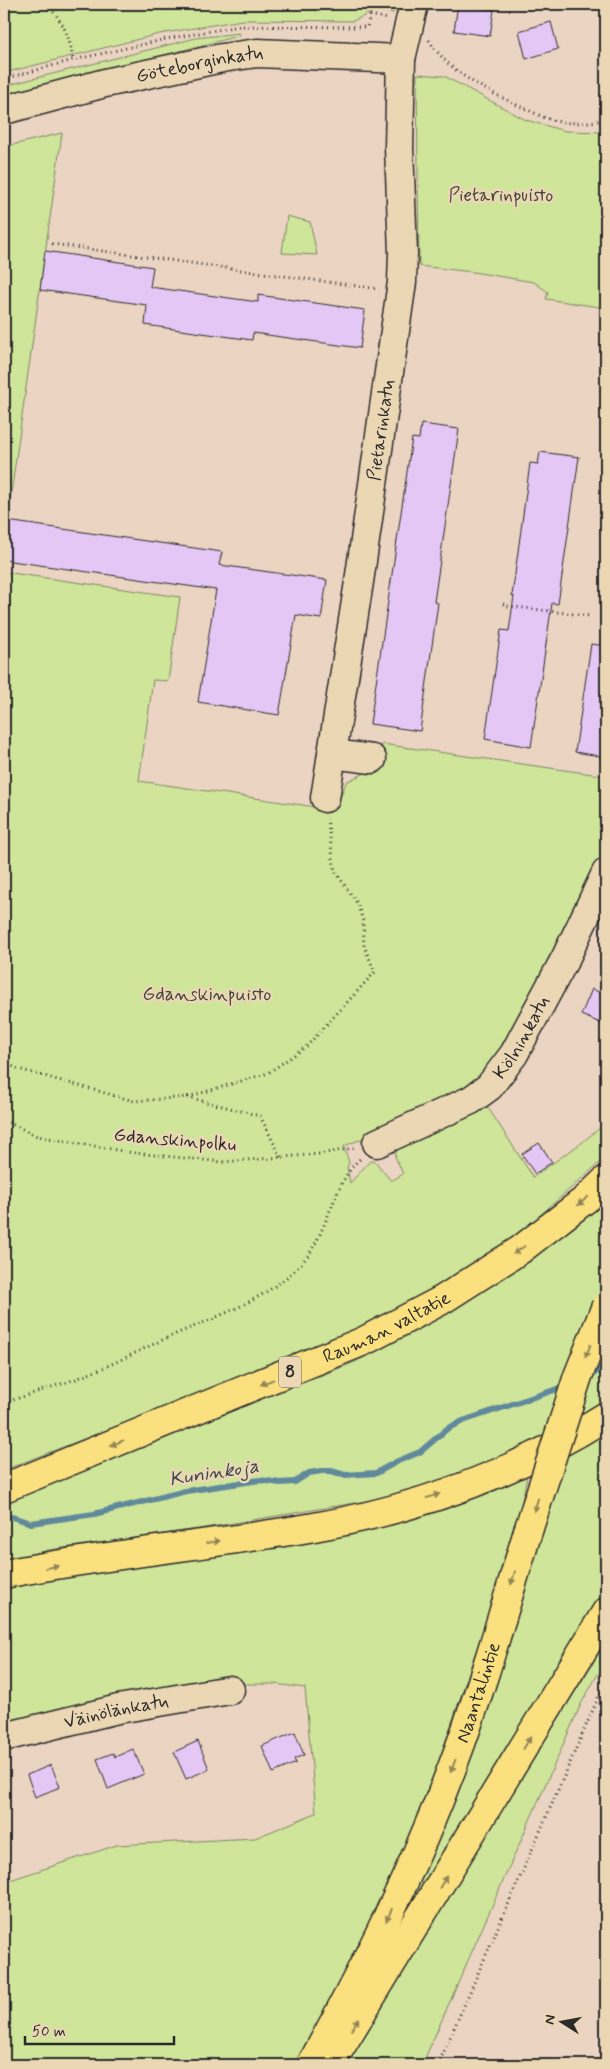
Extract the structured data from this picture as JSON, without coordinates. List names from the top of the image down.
{
  "streets": {
    "main road": ["Rauman valtatie", "8", "Naantalintie"],
    "street": [
      "Göteborginkatu",
      "Pietarinkatu",
      "Kölninkatu",
      "Väinölänkatu"
    ],
    "path": ["Gdanskinpolku"]
  },
  "crossings": [
    ["Göteborginkatu", "Pietarinkatu"],
    ["Kölninkatu", "Gdanskinpolku"]
  ],
  "water": ["Kuninkoja"],
  "parks": ["Pietarinpuisto", "Gdanskinpuisto"],
  "scale_bar": "50 m",
  "north": "left"
}
